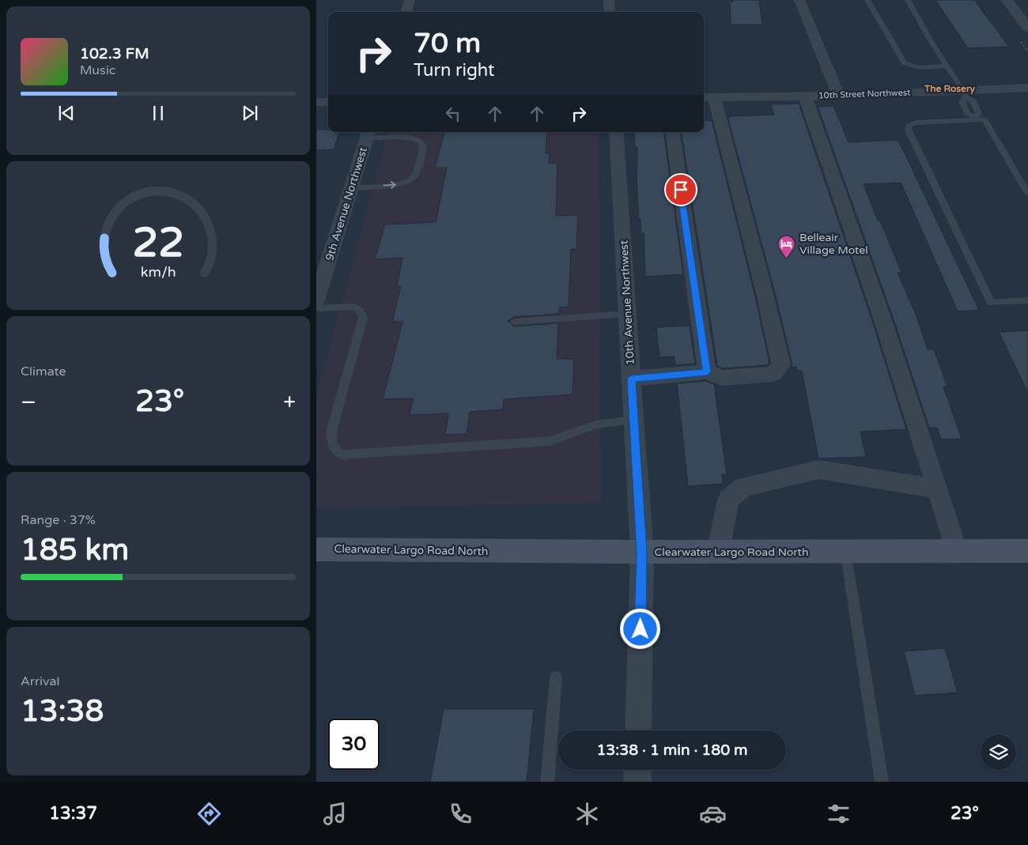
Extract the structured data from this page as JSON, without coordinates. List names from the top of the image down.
{
  "streets": {
    "main road": ["Clearwater Largo Road North"],
    "street": ["10th Street Northwest", "9th Avenue Northwest", "10th Avenue Northwest"]
  },
  "crossings": [
    ["10th Avenue Northwest", "Clearwater Largo Road North"]
  ],
  "districts": ["The Rosery"],
  "places": {
    "hotel": ["Belleair Village Motel"]
  },
  "page": {
    "turn": ["70 m", "Turn right"],
    "song": ["102.3 FM", "Music"],
    "tile": [
      "Climate",
      ["Range · 37%", "185 km"],
      ["Arrival", "13:38"]
    ],
    "heat": ["−", "23°", "+"],
    "limit": "30",
    "trip": "13:38 · 1 min · 180 m",
    "tabs": ["13:37", "23°"],
    "gauge": ["22", "km/h"]
  }
}
